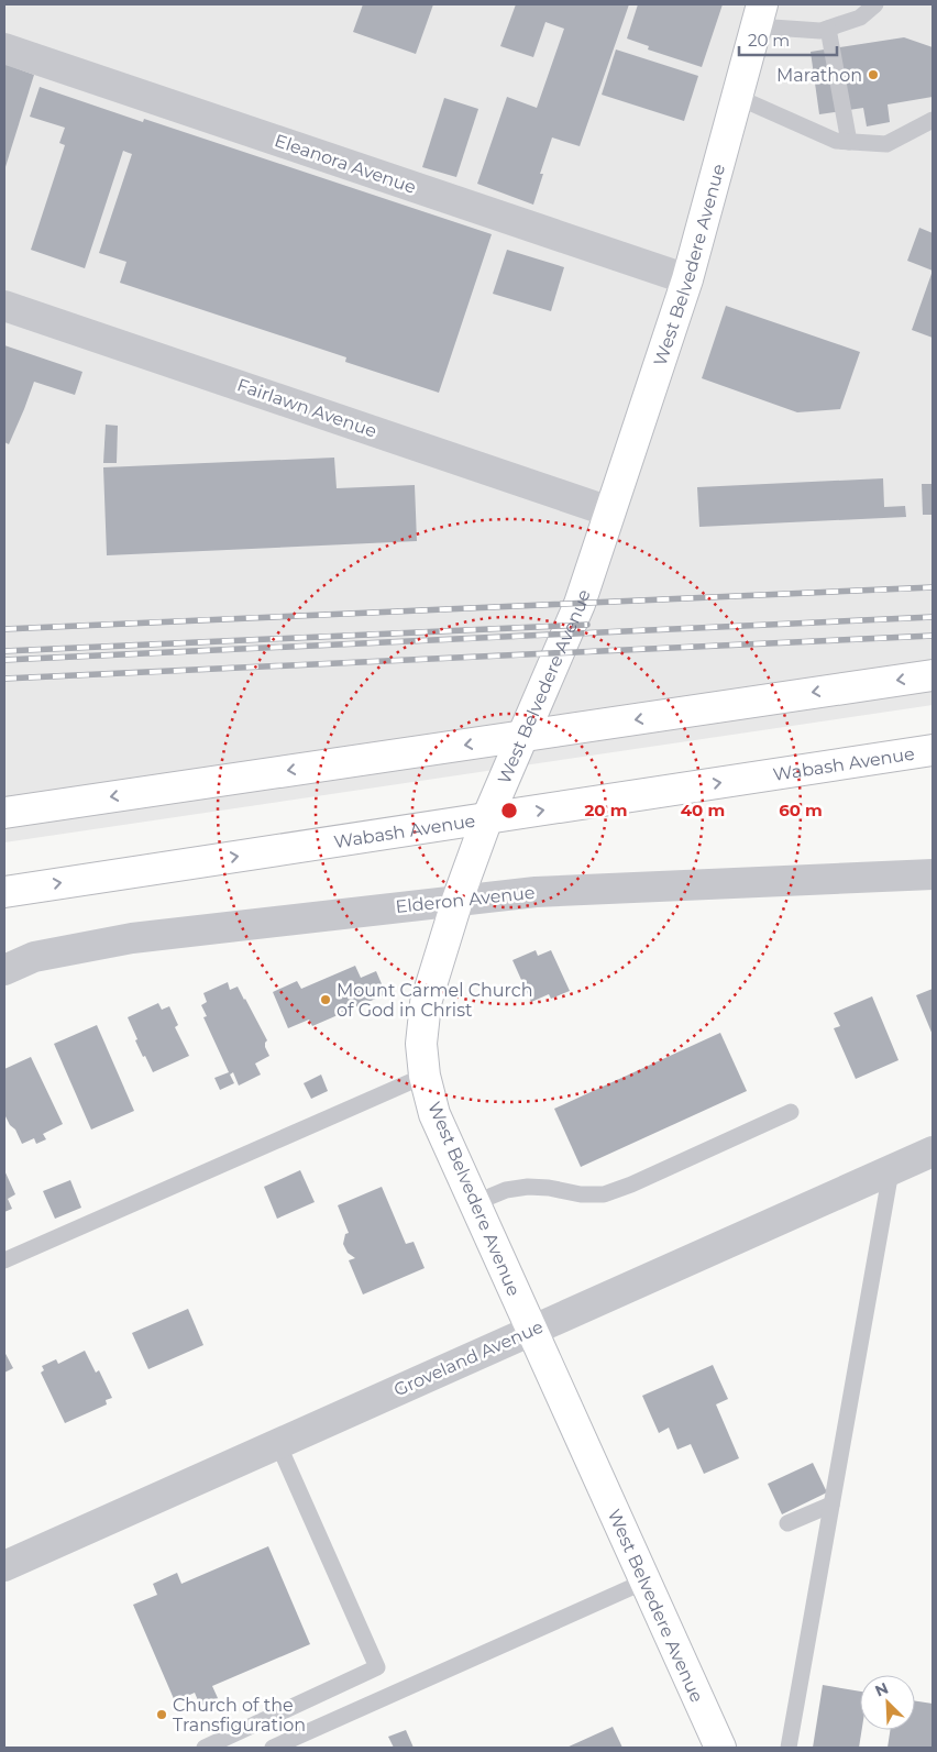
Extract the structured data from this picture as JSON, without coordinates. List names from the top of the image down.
{
  "streets": {
    "main road": ["West Belvedere Avenue", "Wabash Avenue"],
    "street": [
      "Eleanora Avenue",
      "Fairlawn Avenue",
      "Elderon Avenue",
      "Groveland Avenue"
    ]
  },
  "crossings": [
    ["Eleanora Avenue", "West Belvedere Avenue"],
    ["West Belvedere Avenue", "Fairlawn Avenue"],
    ["West Belvedere Avenue", "Wabash Avenue"],
    ["West Belvedere Avenue", "Elderon Avenue"],
    ["West Belvedere Avenue", "Groveland Avenue"]
  ],
  "places": ["Marathon", "Mount Carmel Church of God in Christ", "Church of the Transfiguration"],
  "scale_bar": "20 m",
  "north": "top left",
  "rings": ["20 m", "40 m", "60 m"]
}
